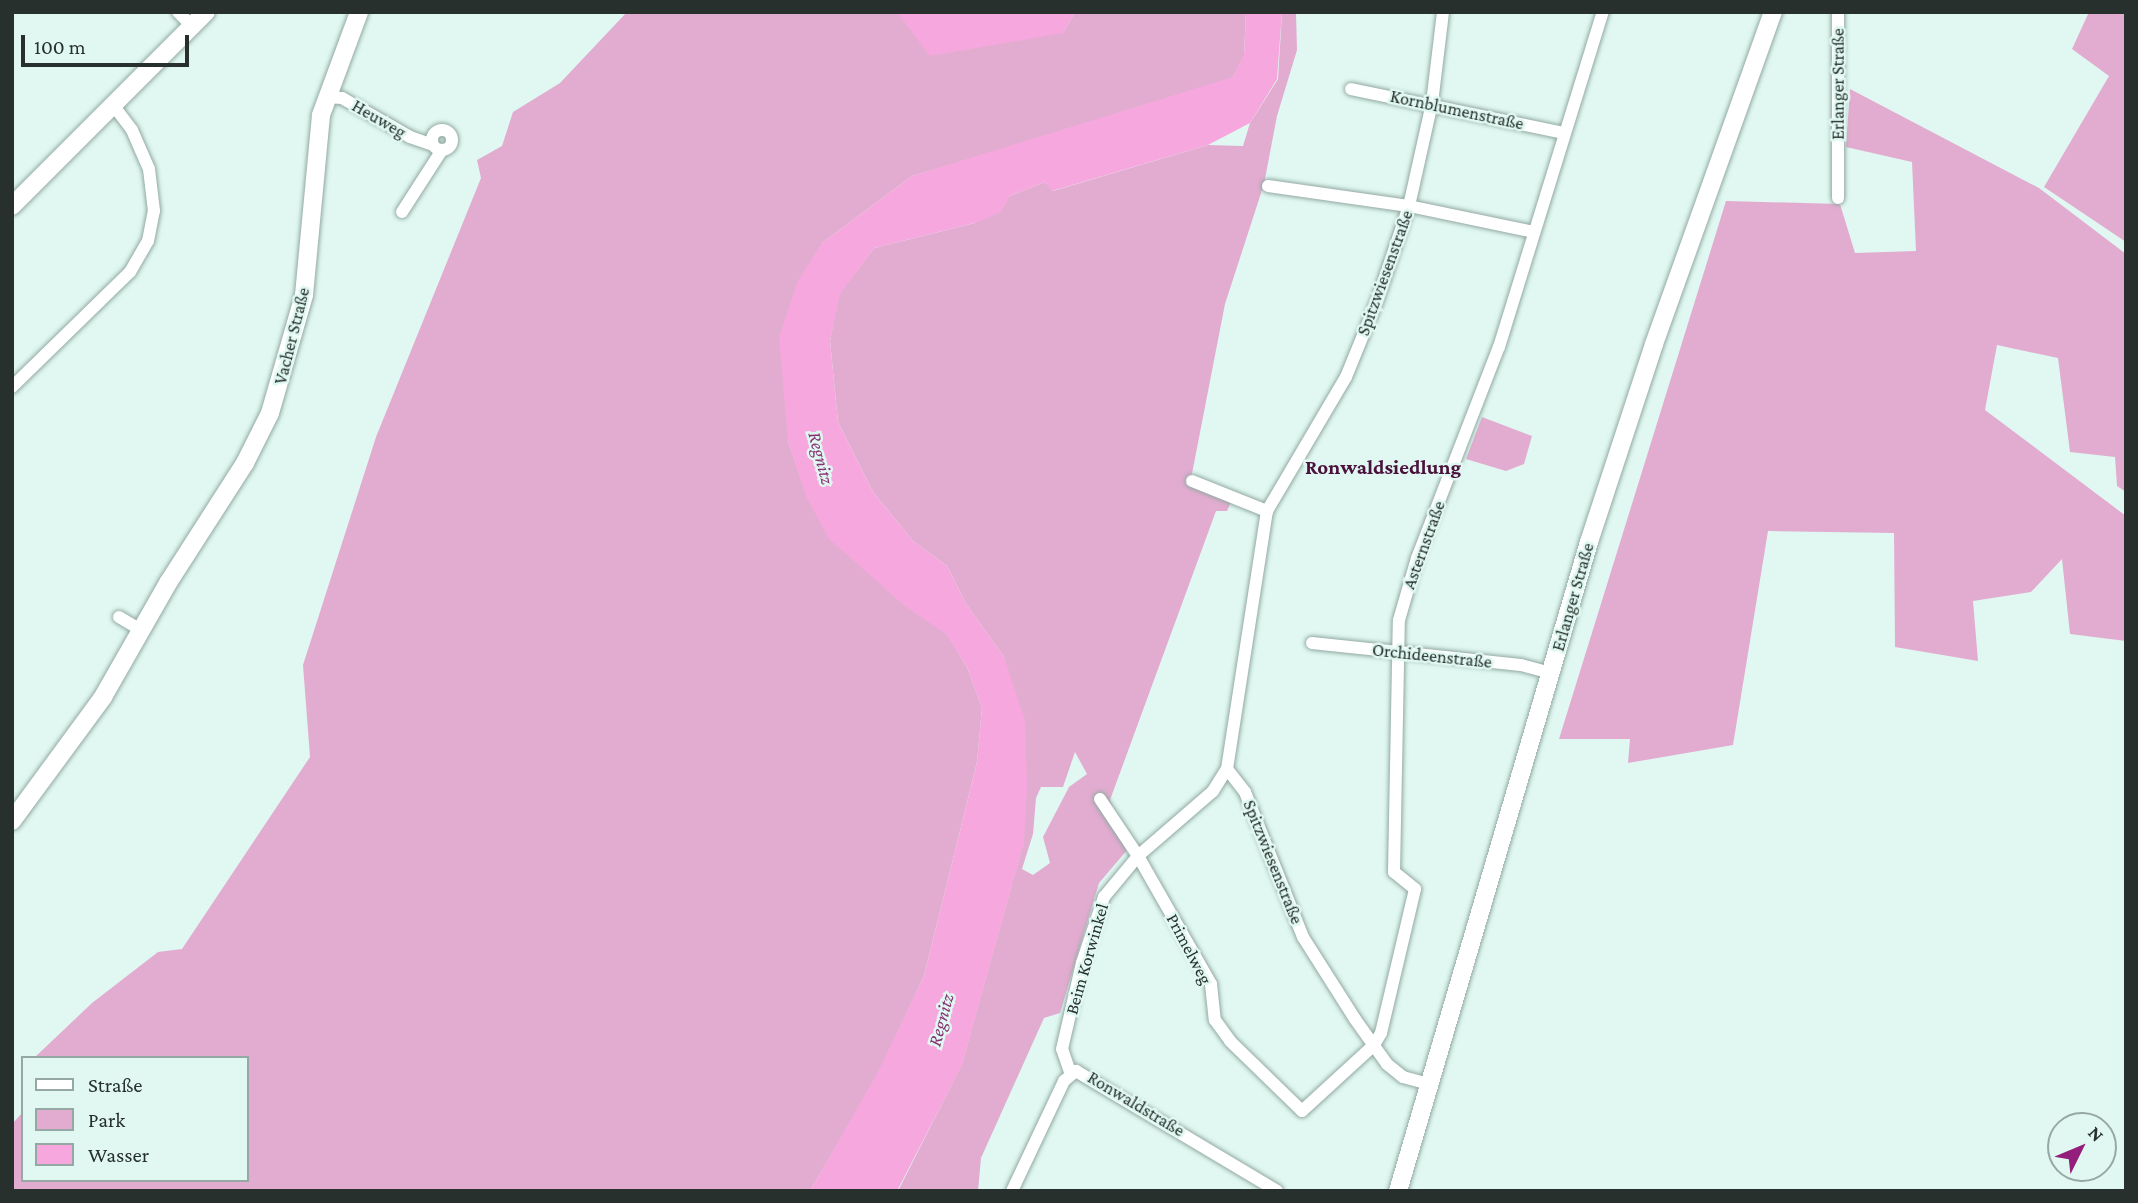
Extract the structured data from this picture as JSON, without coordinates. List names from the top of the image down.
{
  "streets": {
    "main road": ["Erlanger Straße", "Vacher Straße"],
    "street": [
      "Kornblumenstraße",
      "Heuweg",
      "Spitzwiesenstraße",
      "Asternstraße",
      "Orchideenstraße",
      "Primelweg",
      "Beim Korwinkel",
      "Ronwaldstraße"
    ]
  },
  "crossings": [
    ["Erlanger Straße", "Spitzwiesenstraße"],
    ["Erlanger Straße", "Orchideenstraße"],
    ["Kornblumenstraße", "Spitzwiesenstraße"],
    ["Kornblumenstraße", "Asternstraße"],
    ["Heuweg", "Vacher Straße"],
    ["Spitzwiesenstraße", "Asternstraße"],
    ["Spitzwiesenstraße", "Primelweg"],
    ["Spitzwiesenstraße", "Beim Korwinkel"],
    ["Asternstraße", "Orchideenstraße"],
    ["Asternstraße", "Primelweg"],
    ["Primelweg", "Beim Korwinkel"],
    ["Beim Korwinkel", "Ronwaldstraße"]
  ],
  "districts": ["Ronwaldsiedlung"],
  "water": ["Regnitz"],
  "legend": ["Straße", "Park", "Wasser"],
  "scale_bar": "100 m",
  "north": "top right"
}
